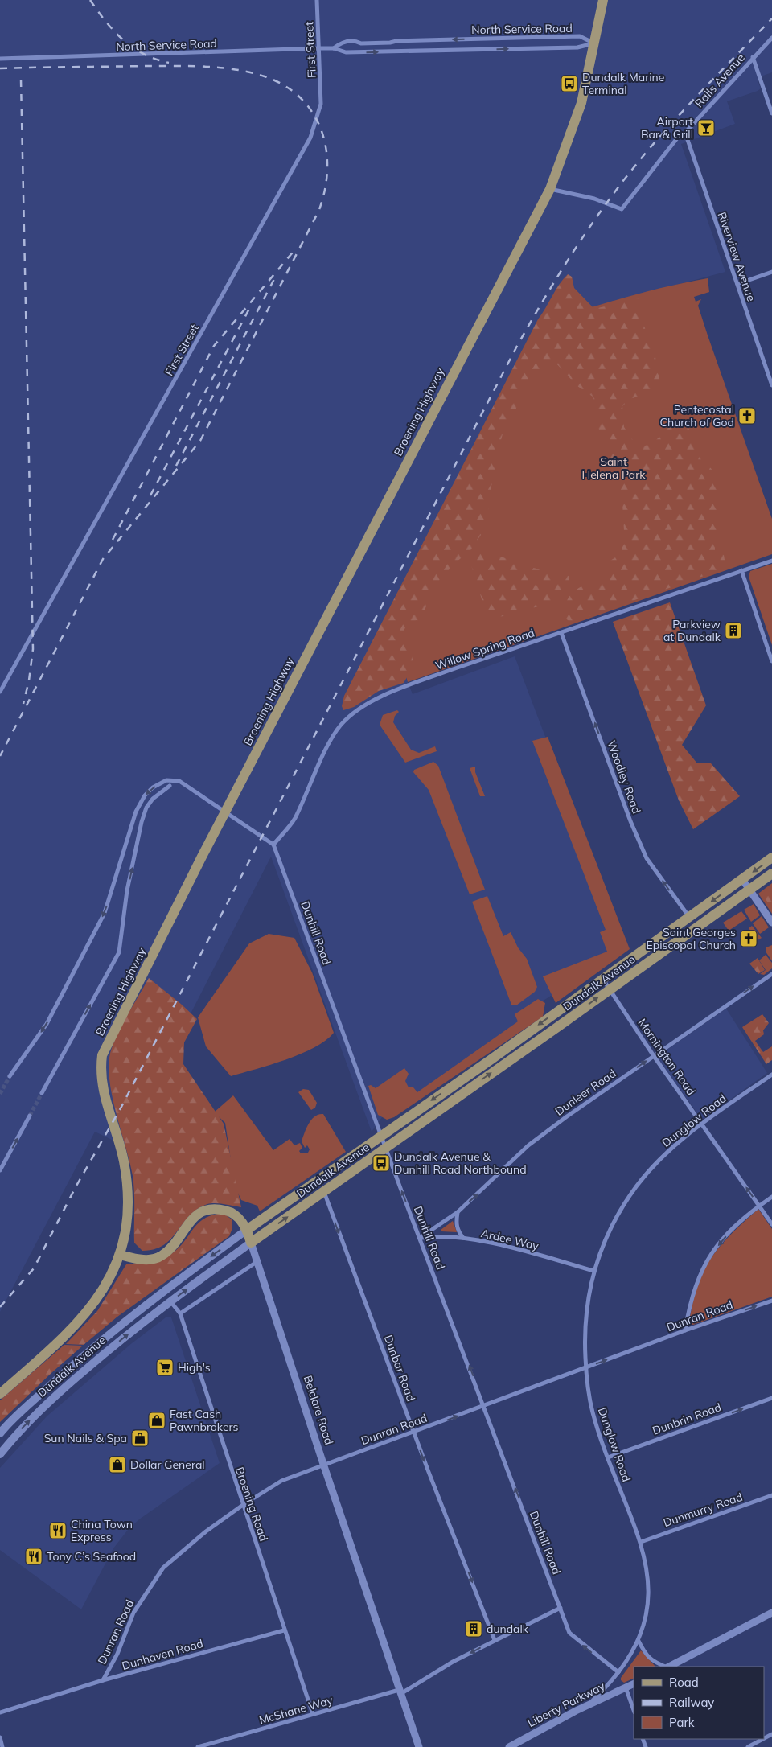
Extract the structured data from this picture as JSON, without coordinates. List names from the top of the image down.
{
  "streets": {
    "main road": ["Broening Highway", "Dundalk Avenue", "Belclare Road"],
    "street": [
      "North Service Road",
      "First Street",
      "Ralls Avenue",
      "Riverview Avenue",
      "Willow Spring Road",
      "Woodley Road",
      "Dunhill Road",
      "Mornington Road",
      "Dunleer Road",
      "Dunglow Road",
      "Ardee Way",
      "Dunran Road",
      "Dunbar Road",
      "Dunbrin Road",
      "Broening Road",
      "Dunmurry Road",
      "Dunhaven Road",
      "Liberty Parkway",
      "McShane Way"
    ]
  },
  "crossings": [
    ["North Service Road", "First Street"],
    ["North Service Road", "Broening Highway"],
    ["Ralls Avenue", "Riverview Avenue"],
    ["Ralls Avenue", "Broening Highway"],
    ["Broening Highway", "Belclare Road"],
    ["Willow Spring Road", "Woodley Road"],
    ["Willow Spring Road", "Dunhill Road"],
    ["Woodley Road", "Dundalk Avenue"],
    ["Dunhill Road", "Dundalk Avenue"],
    ["Dunhill Road", "Dunleer Road"],
    ["Dunhill Road", "Dunglow Road"],
    ["Dunhill Road", "Ardee Way"],
    ["Dunhill Road", "Dunran Road"],
    ["Dunhill Road", "McShane Way"],
    ["Dundalk Avenue", "Mornington Road"],
    ["Dundalk Avenue", "Dunbar Road"],
    ["Dundalk Avenue", "Belclare Road"],
    ["Dundalk Avenue", "Broening Road"],
    ["Mornington Road", "Dunleer Road"],
    ["Mornington Road", "Dunglow Road"],
    ["Dunleer Road", "Ardee Way"],
    ["Dunglow Road", "Ardee Way"],
    ["Dunglow Road", "Dunran Road"],
    ["Dunglow Road", "Dunbrin Road"],
    ["Dunglow Road", "Dunmurry Road"],
    ["Dunglow Road", "Liberty Parkway"],
    ["Dunran Road", "Dunbar Road"],
    ["Dunran Road", "Belclare Road"],
    ["Dunran Road", "Broening Road"],
    ["Dunran Road", "Dunhaven Road"],
    ["Dunbar Road", "McShane Way"],
    ["Belclare Road", "McShane Way"],
    ["Broening Road", "Dunhaven Road"],
    ["Broening Road", "McShane Way"]
  ],
  "one_way": [
    "Woodley Road",
    "Dunhill Road",
    "Dunleer Road",
    "Dunbar Road",
    "Dunbrin Road"
  ],
  "parks": ["Saint Helena Park"],
  "places": {
    "bus stop": ["Dundalk Marine Terminal", "Dundalk Avenue & Dunhill Road Northbound"],
    "bar": ["Airport Bar & Grill"],
    "church": ["Pentecostal Church of God", "Saint Georges Episcopal Church"],
    "building": ["Parkview at Dundalk", "dundalk"],
    "supermarket": ["High's"],
    "shop": ["Fast Cash Pawnbrokers", "Sun Nails & Spa", "Dollar General"],
    "restaurant": ["China Town Express", "Tony C’s Seafood"]
  },
  "legend": ["Road", "Railway", "Park"]
}
